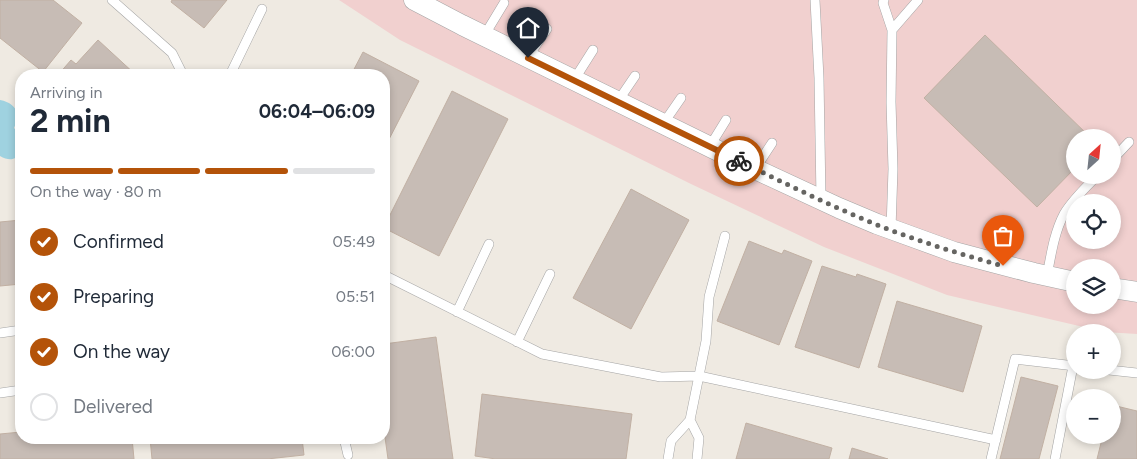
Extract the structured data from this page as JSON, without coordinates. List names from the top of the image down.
{
  "north": "top right",
  "page": {
    "heading": ["2 min", "Arriving in", "06:04–06:09"],
    "map_buttons": ["+", "−"],
    "bar": "On the way · 80 m",
    "list": [
      ["Confirmed", "05:49"],
      ["Preparing", "05:51"],
      ["On the way", "06:00"],
      "Delivered"
    ]
  }
}
